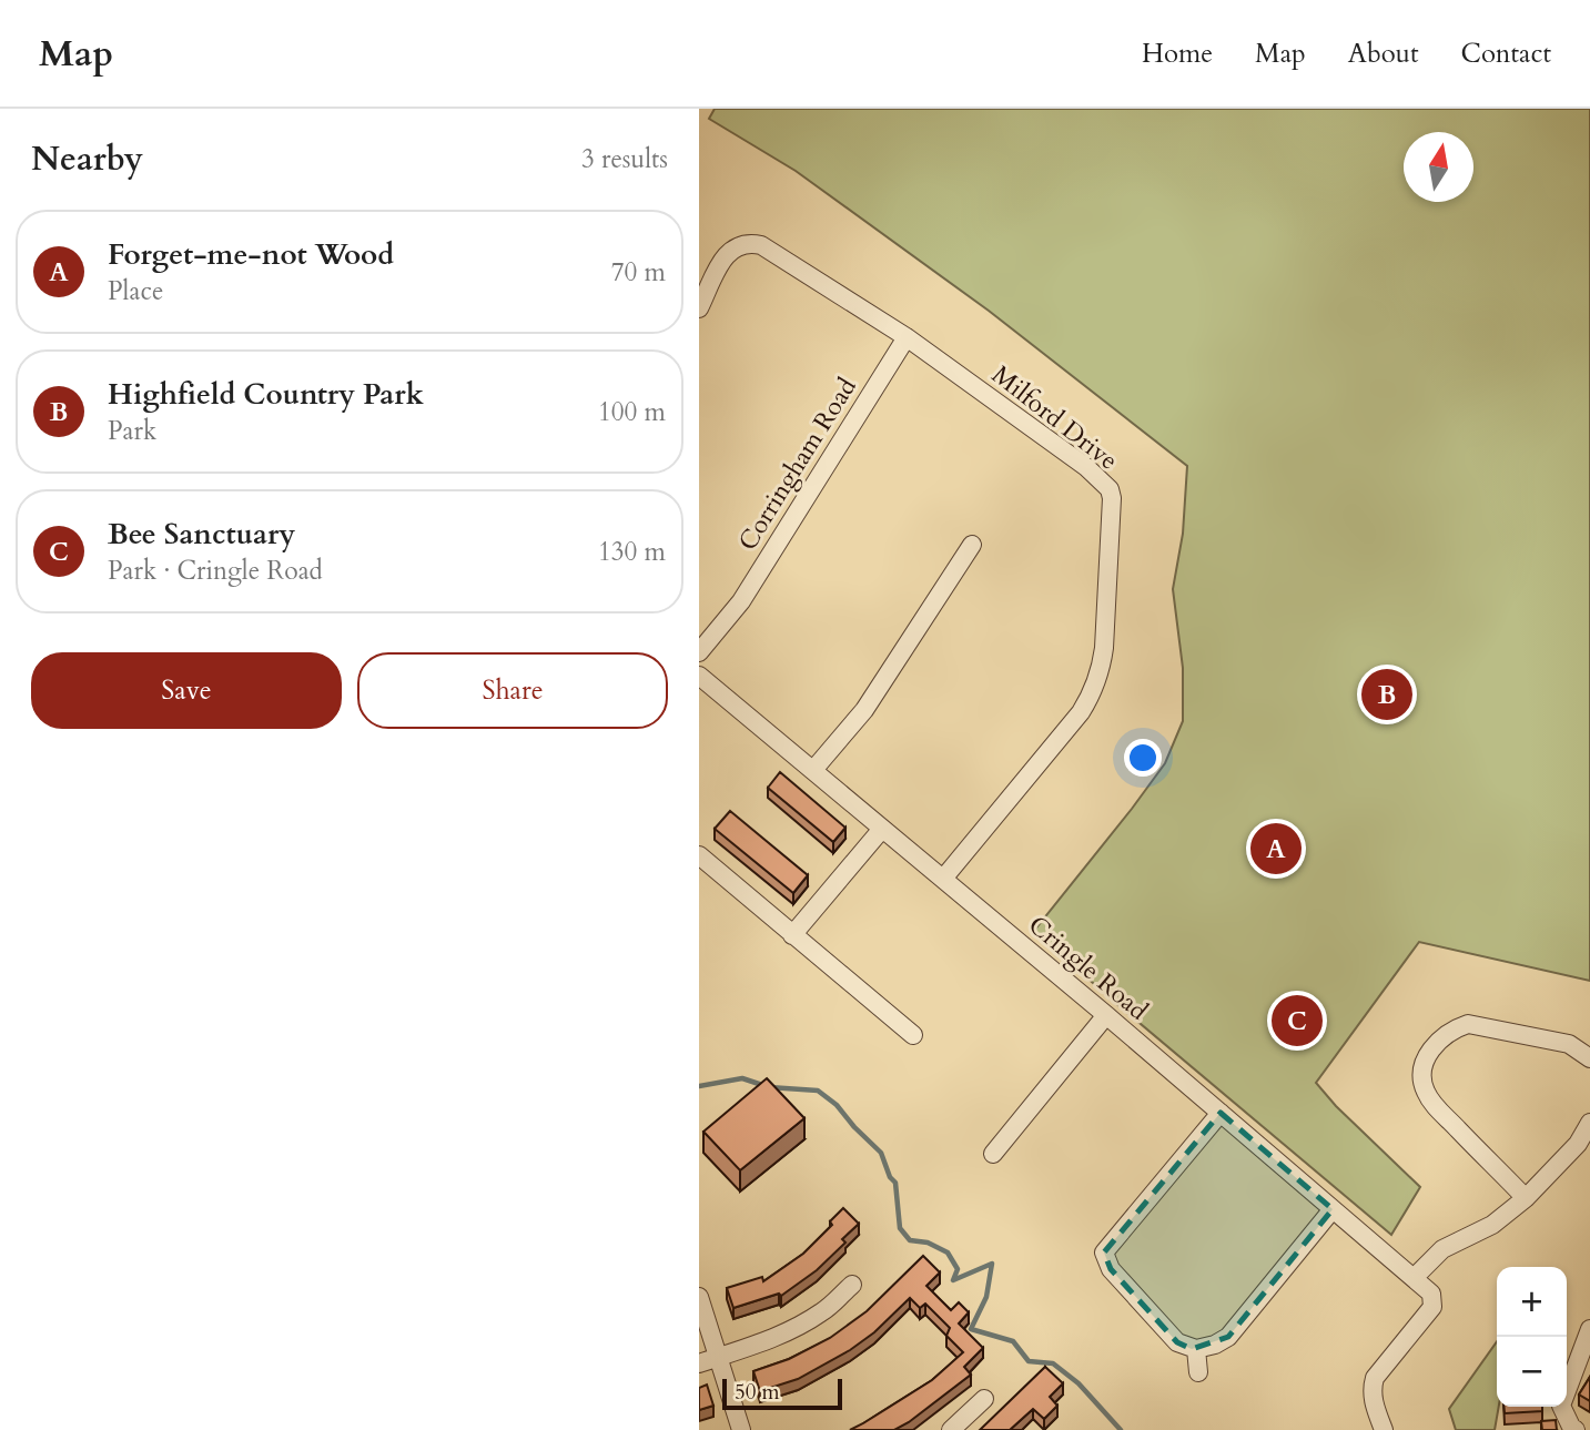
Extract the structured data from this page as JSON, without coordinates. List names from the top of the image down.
{
  "streets": {
    "street": ["Milford Drive", "Corringham Road", "Cringle Road"]
  },
  "crossings": [
    ["Milford Drive", "Corringham Road"],
    ["Milford Drive", "Cringle Road"]
  ],
  "scale_bar": "50 m",
  "north": "top",
  "page": {
    "header": "Map",
    "nav": [
      "Home",
      "Map",
      "About",
      "Contact"
    ],
    "heading": ["Nearby", "3 results"],
    "list": [
      {
        "mark": "A",
        "name": "Forget-me-not Wood",
        "note": "Place",
        "value": "70 m"
      },
      {
        "mark": "B",
        "name": "Highfield Country Park",
        "note": "Park",
        "value": "100 m"
      },
      {
        "mark": "C",
        "name": "Bee Sanctuary",
        "note": "Park · Cringle Road",
        "value": "130 m"
      }
    ],
    "buttons": ["Save", "Share"],
    "pins": ["B", "A", "C"],
    "map_buttons": ["+", "−"],
    "scale": "50 m"
  }
}
